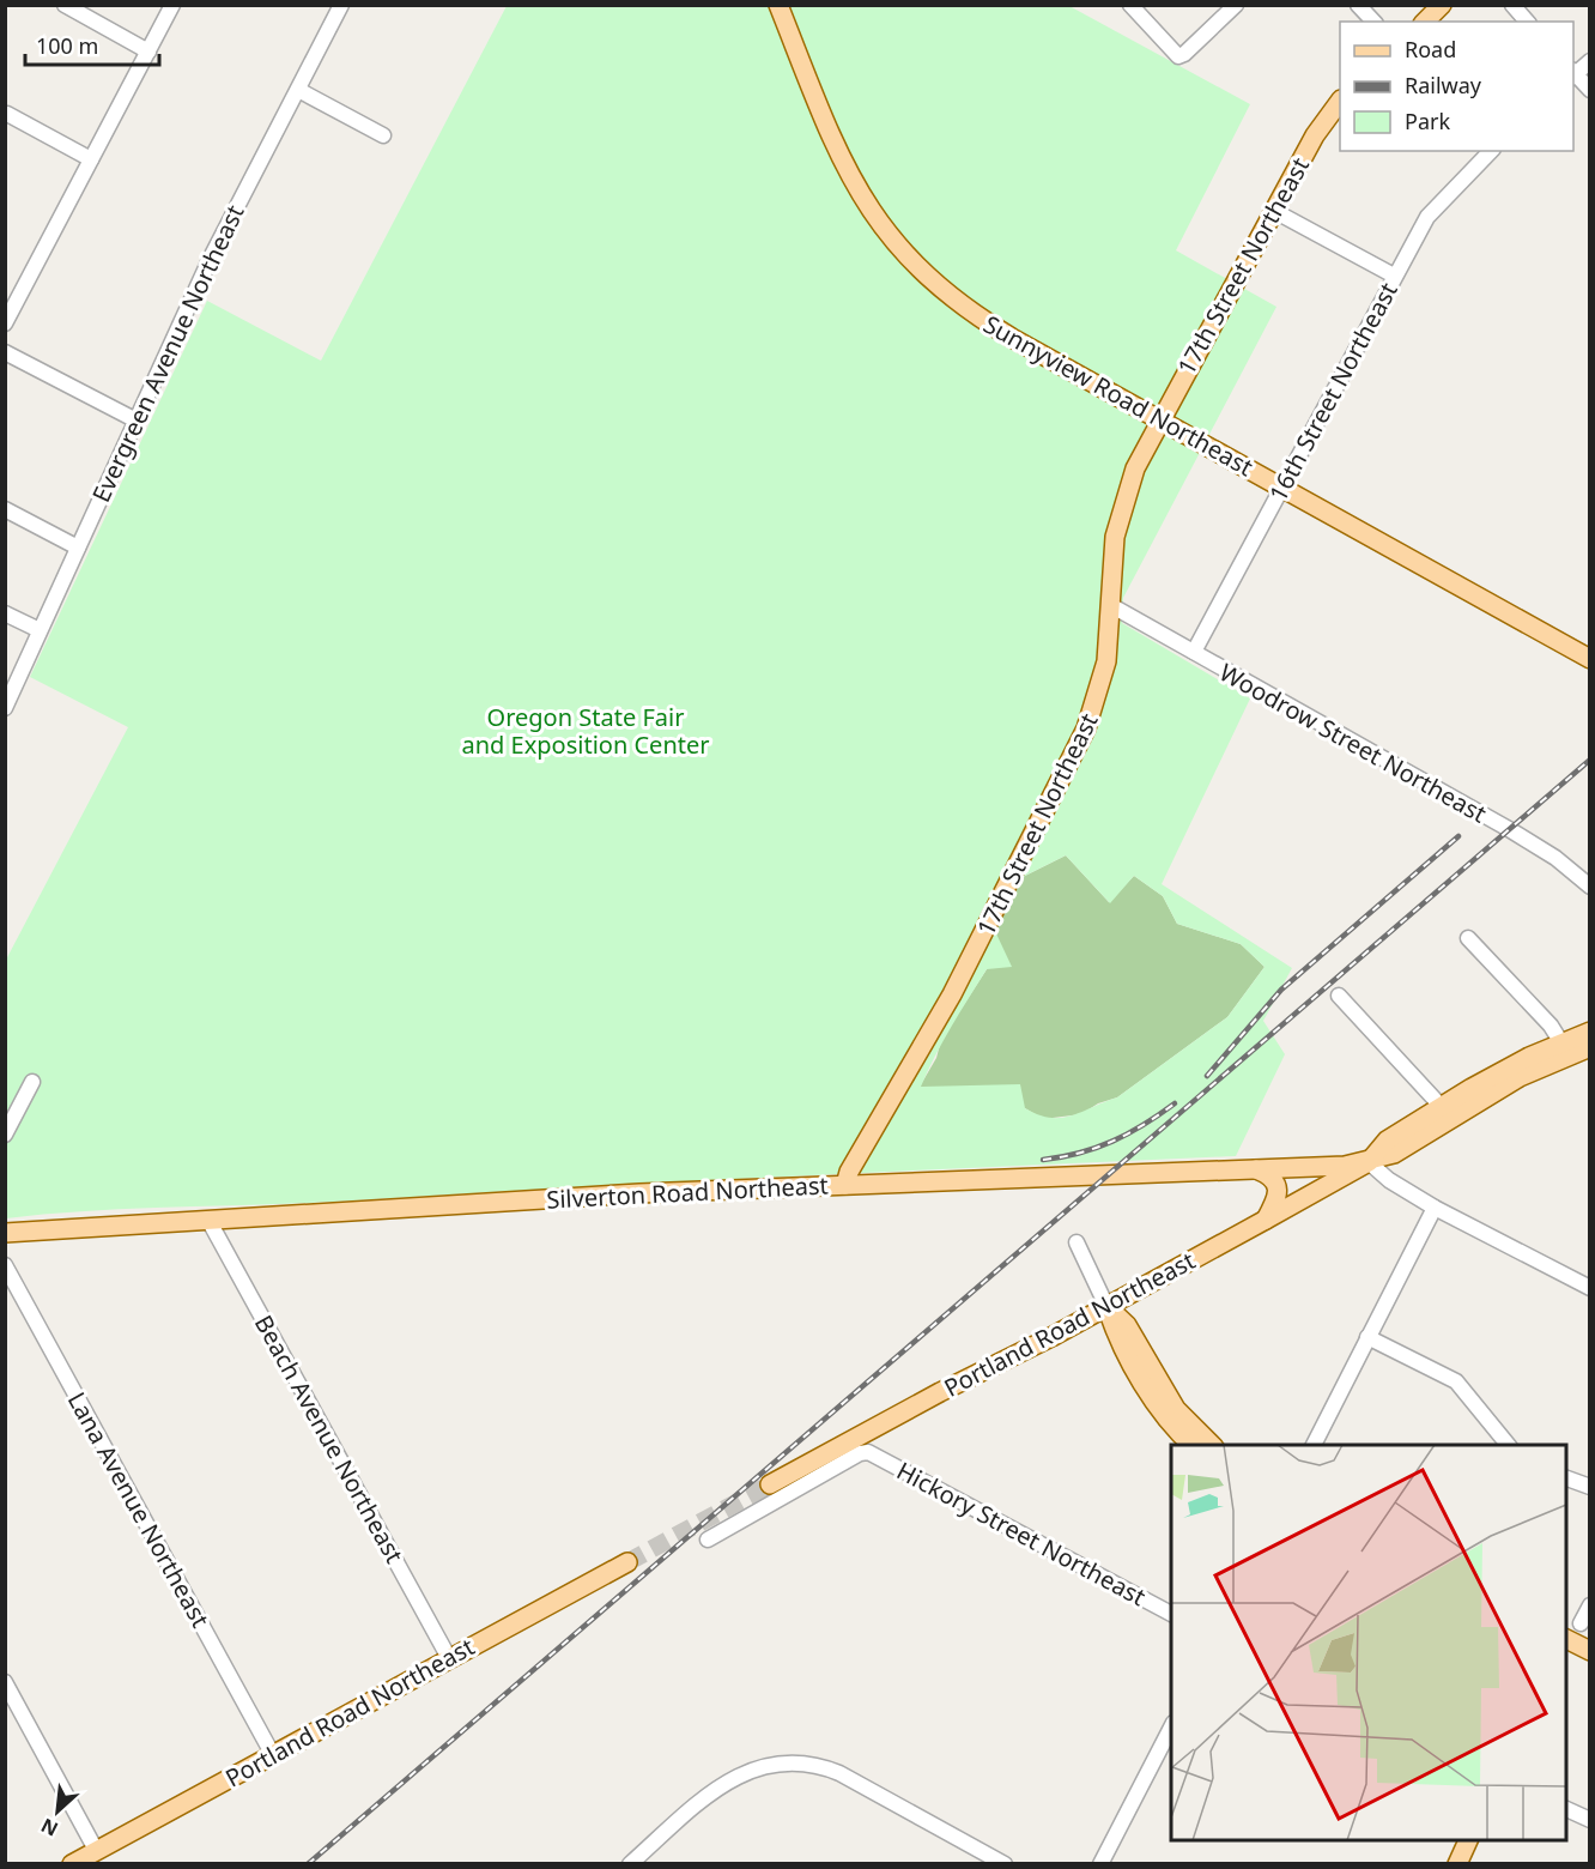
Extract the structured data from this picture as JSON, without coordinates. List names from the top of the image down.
{
  "streets": {
    "main road": [
      "17th Street Northeast",
      "Sunnyview Road Northeast",
      "Silverton Road Northeast",
      "Portland Road Northeast"
    ],
    "street": [
      "Evergreen Avenue Northeast",
      "16th Street Northeast",
      "Woodrow Street Northeast",
      "Beach Avenue Northeast",
      "Lana Avenue Northeast",
      "Hickory Street Northeast"
    ]
  },
  "crossings": [
    ["17th Street Northeast", "Sunnyview Road Northeast"],
    ["17th Street Northeast", "Woodrow Street Northeast"],
    ["17th Street Northeast", "Silverton Road Northeast"],
    ["16th Street Northeast", "Sunnyview Road Northeast"],
    ["16th Street Northeast", "Woodrow Street Northeast"],
    ["Silverton Road Northeast", "Portland Road Northeast"],
    ["Silverton Road Northeast", "Beach Avenue Northeast"],
    ["Portland Road Northeast", "Beach Avenue Northeast"],
    ["Portland Road Northeast", "Lana Avenue Northeast"]
  ],
  "parks": ["Oregon State Fair and Exposition Center"],
  "legend": ["Road", "Railway", "Park"],
  "scale_bar": "100 m",
  "north": "bottom left"
}
